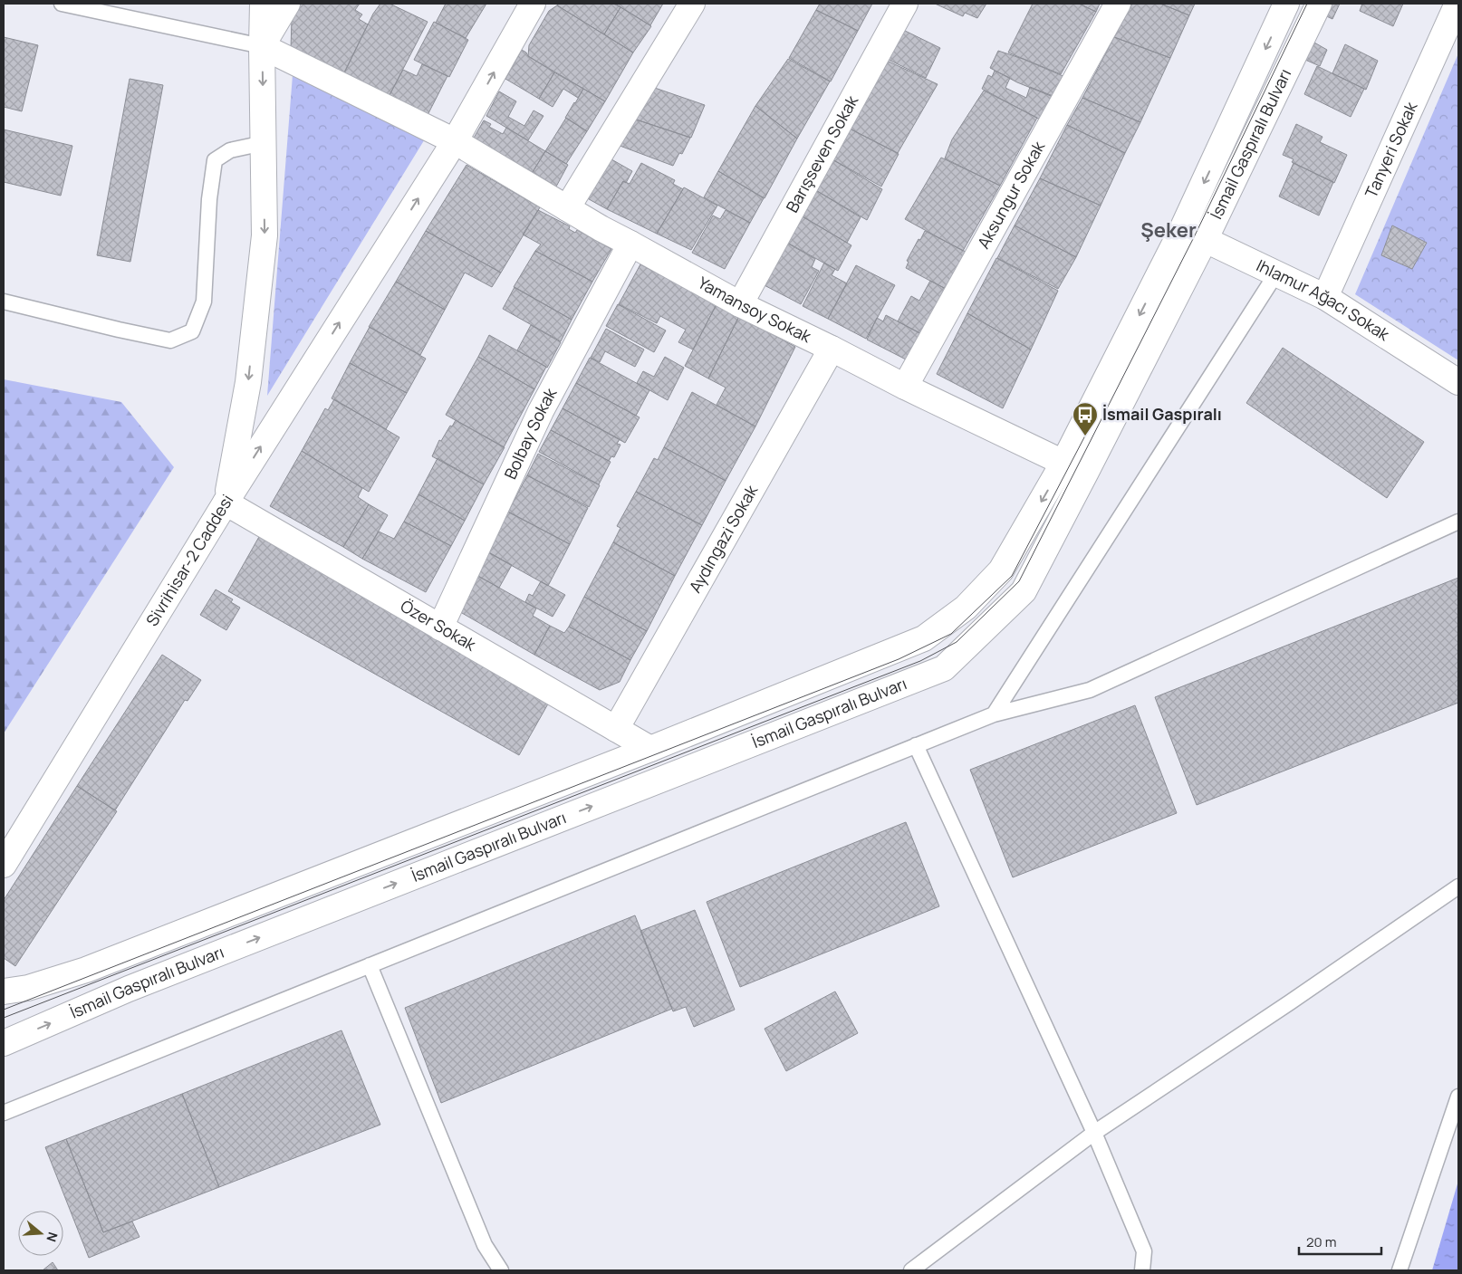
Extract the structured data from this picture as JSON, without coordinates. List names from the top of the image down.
{
  "streets": {
    "main road": [
      "İsmail Gaspıralı Bulvarı",
      "Tanyeri Sokak",
      "Barışseven Sokak",
      "Aksungur Sokak",
      "Ihlamur Ağacı Sokak",
      "Yamansoy Sokak",
      "Bolbay Sokak",
      "Aydıngazi Sokak",
      "Sivrihisar-2 Caddesi",
      "Özer Sokak"
    ]
  },
  "crossings": [
    ["İsmail Gaspıralı Bulvarı", "Ihlamur Ağacı Sokak"],
    ["Tanyeri Sokak", "Ihlamur Ağacı Sokak"],
    ["Barışseven Sokak", "Yamansoy Sokak"],
    ["Aksungur Sokak", "Yamansoy Sokak"],
    ["Yamansoy Sokak", "Bolbay Sokak"],
    ["Yamansoy Sokak", "Aydıngazi Sokak"],
    ["Bolbay Sokak", "Özer Sokak"],
    ["Aydıngazi Sokak", "Özer Sokak"],
    ["Sivrihisar-2 Caddesi", "Özer Sokak"]
  ],
  "districts": ["Şeker"],
  "places": {
    "bus stop": ["İsmail Gaspıralı"]
  },
  "scale_bar": "20 m",
  "north": "right"
}
